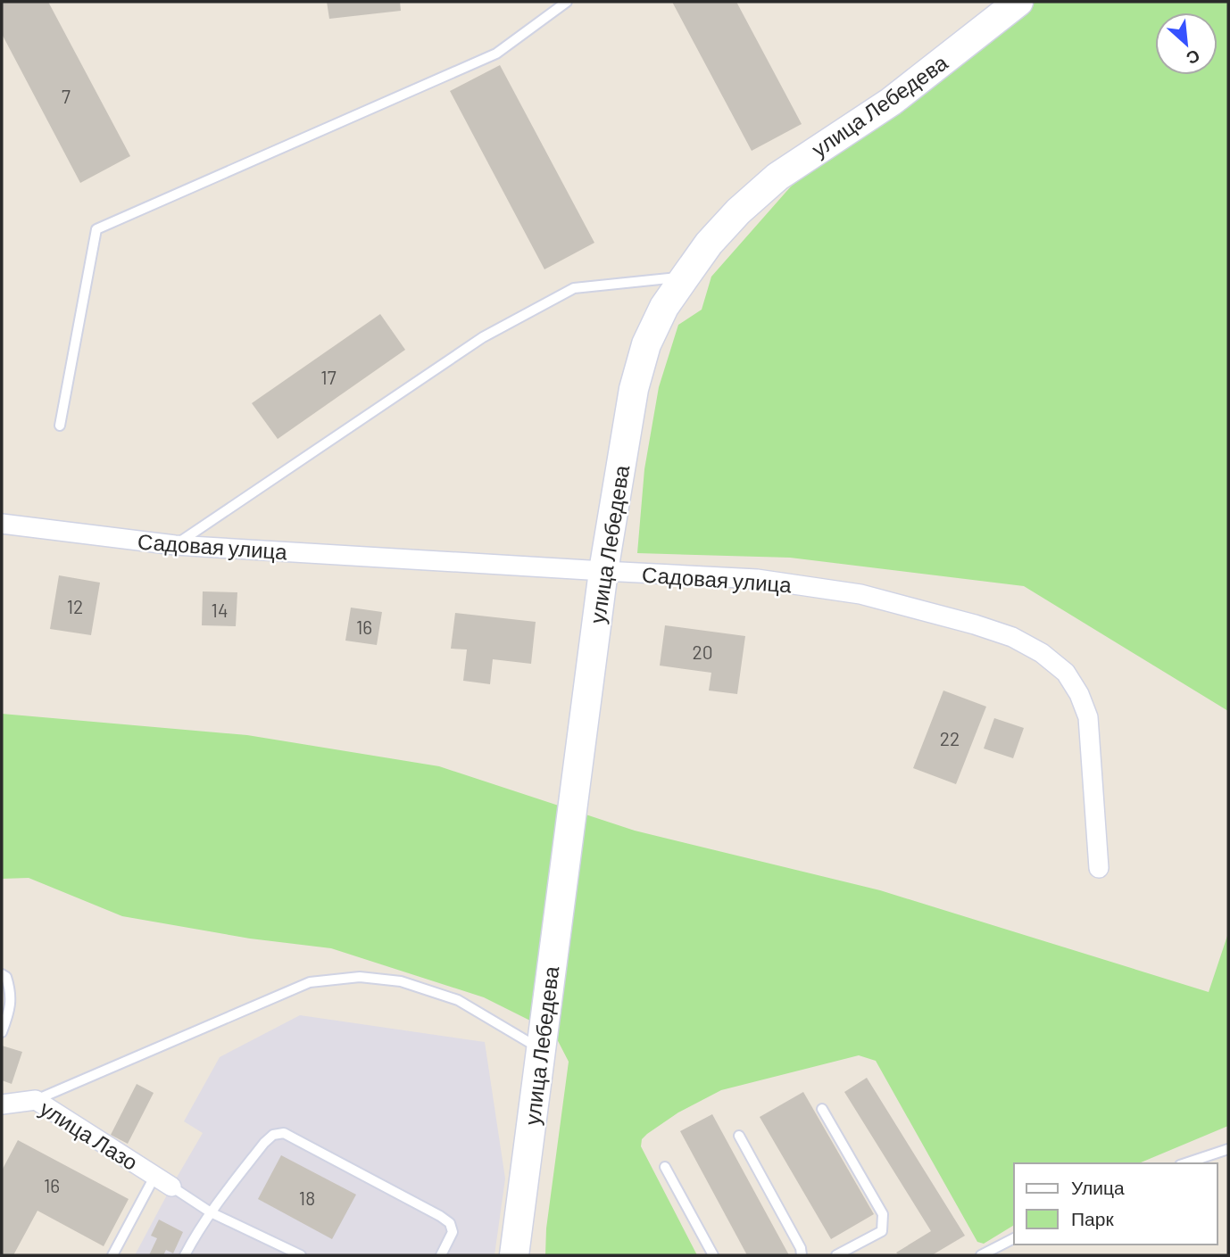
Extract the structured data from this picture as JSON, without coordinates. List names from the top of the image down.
{
  "streets": {
    "street": ["улица Лебедева", "Садовая улица", "улица Лазо"]
  },
  "crossings": [
    ["улица Лебедева", "Садовая улица"]
  ],
  "house_numbers": [
    "7",
    "17",
    "12",
    "14",
    "16",
    "20",
    "22",
    "16",
    "18"
  ],
  "legend": ["Улица", "Парк"],
  "north": "bottom right"
}
